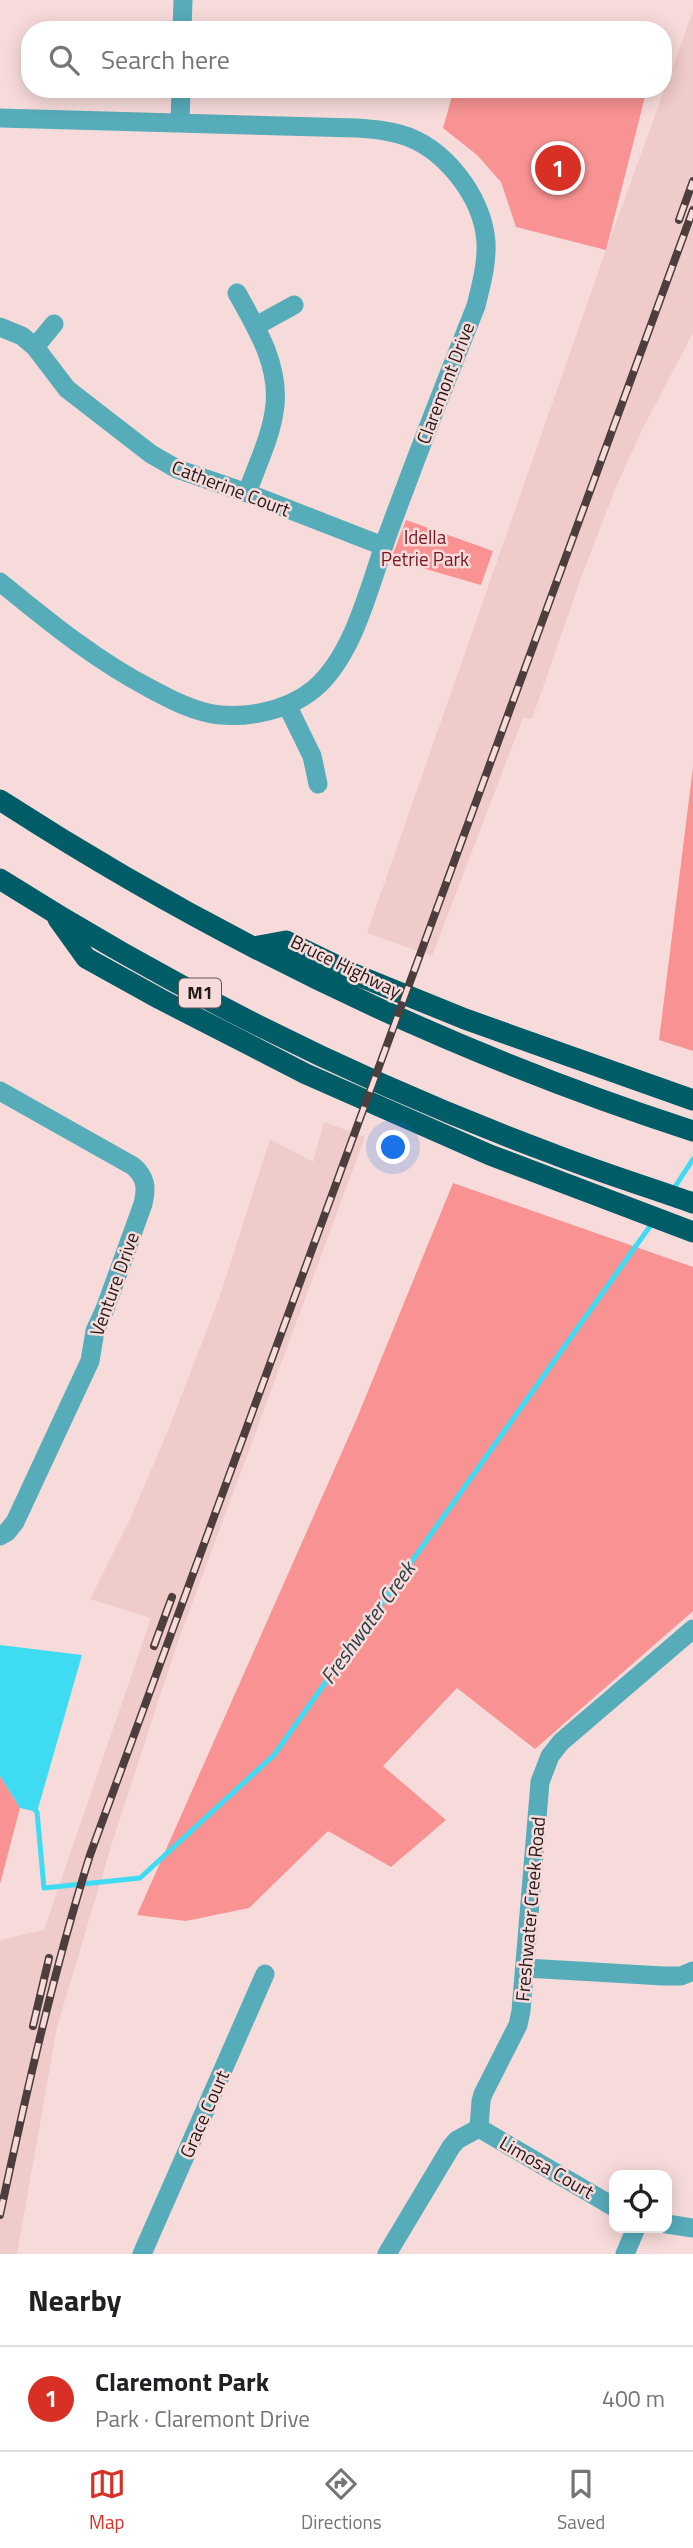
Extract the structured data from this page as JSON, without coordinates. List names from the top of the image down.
{
  "streets": {
    "highway": ["Bruce Highway", "M1"],
    "street": [
      "Claremont Drive",
      "Catherine Court",
      "Venture Drive",
      "Freshwater Creek Road",
      "Grace Court",
      "Limosa Court"
    ]
  },
  "crossings": [
    ["Claremont Drive", "Catherine Court"],
    ["Freshwater Creek Road", "Limosa Court"]
  ],
  "water": ["Freshwater Creek"],
  "parks": ["Idella Petrie Park"],
  "page": {
    "search": "Search here",
    "pins": "1",
    "heading": "Nearby",
    "list": [
      {
        "mark": "1",
        "name": "Claremont Park",
        "note": "Park · Claremont Drive",
        "value": "400 m"
      }
    ],
    "nav": ["Map", "Directions", "Saved"]
  }
}
